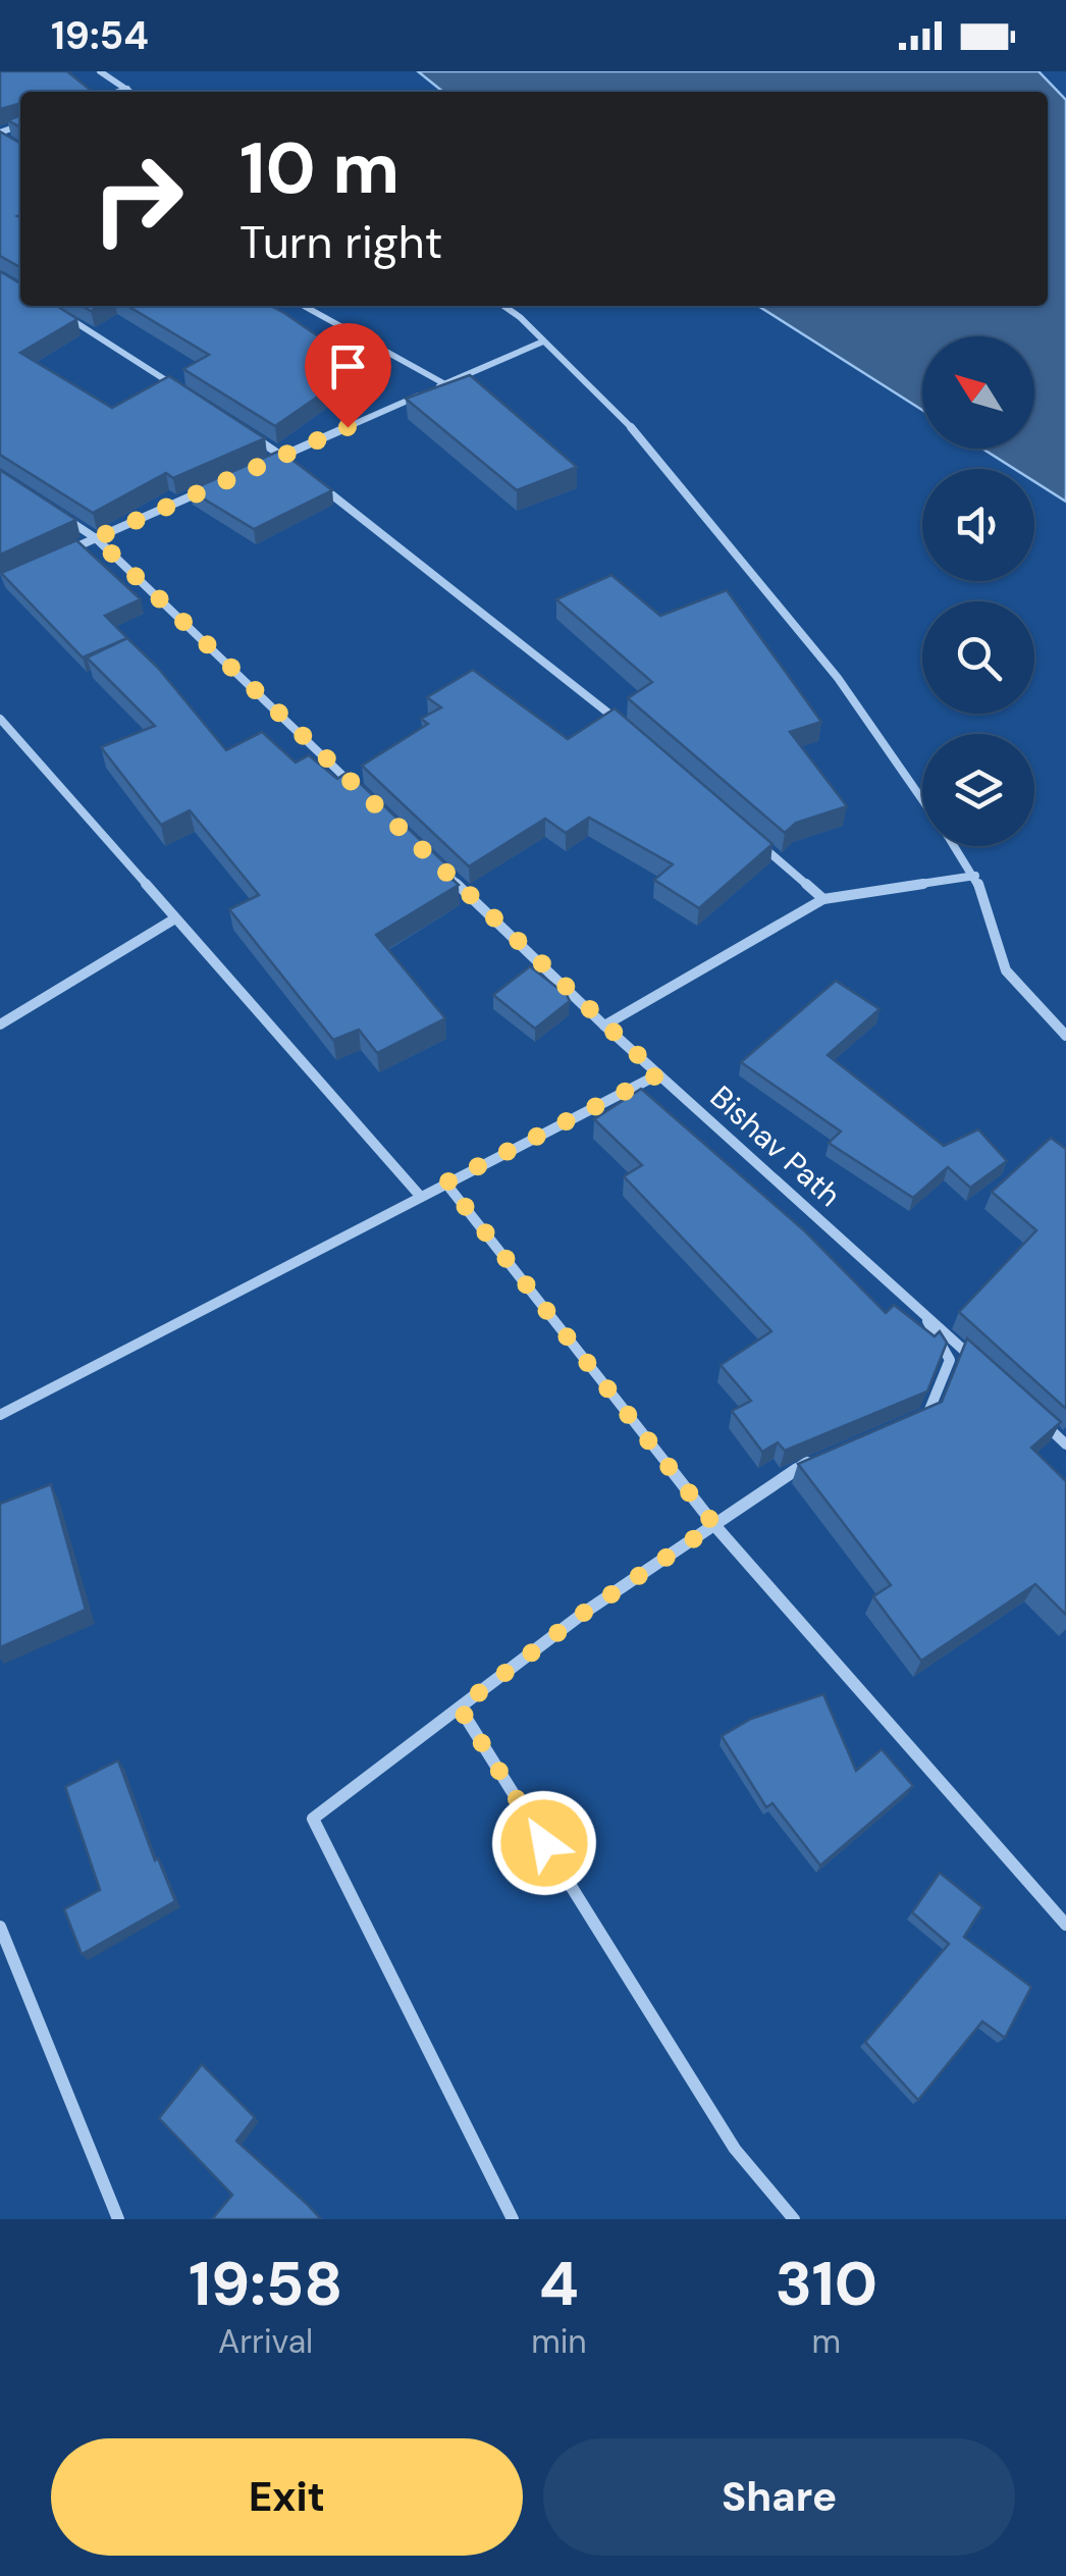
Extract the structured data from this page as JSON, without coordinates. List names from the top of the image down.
{
  "streets": {
    "street": ["Bishav Path"]
  },
  "north": "top left",
  "page": {
    "status": "19:54",
    "turn": ["10 m", "Turn right"],
    "eta": [
      "19:58",
      "Arrival",
      "4",
      "min",
      "310",
      "m"
    ],
    "buttons": ["Exit", "Share"]
  }
}
